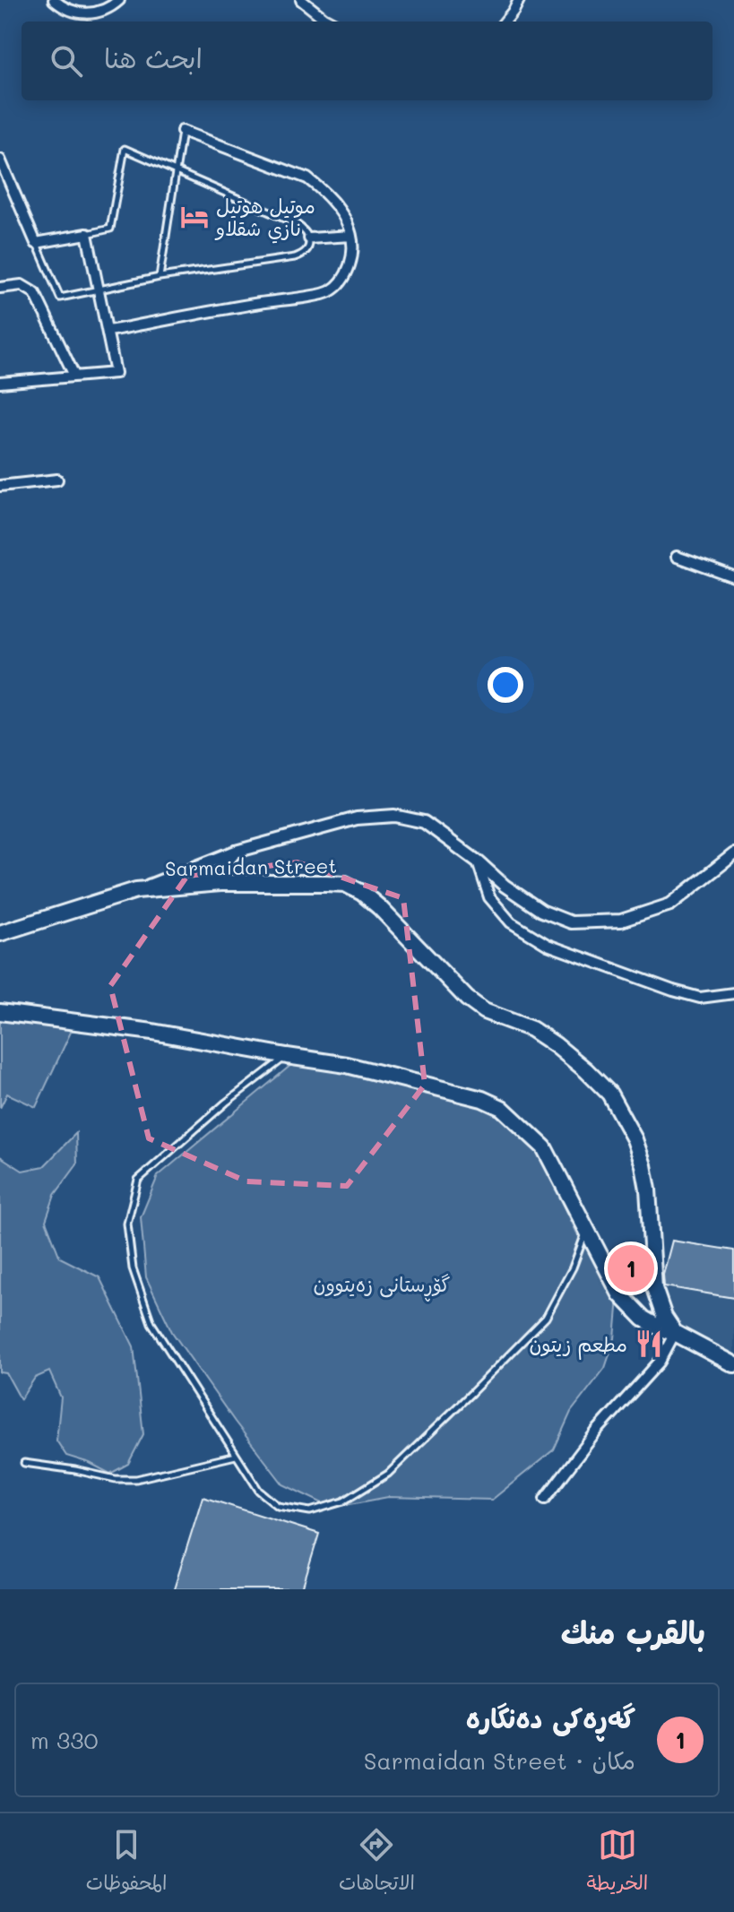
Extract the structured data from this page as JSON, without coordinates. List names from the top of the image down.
{
  "streets": {
    "main road": ["Sarmaidan Street"]
  },
  "parks": ["گۆڕستانی زەیتوون"],
  "places": {
    "hotel": ["موتيل هوتيل نازي شقلاو"],
    "restaurant": ["مطعم زيتون"]
  },
  "page": {
    "search": "ابحث هنا",
    "pins": "1",
    "heading": "بالقرب منك",
    "list": [
      {
        "mark": "1",
        "name": "گەڕەکی دەنگارە",
        "note": "مكان · Sarmaidan Street",
        "value": "330 m"
      }
    ],
    "nav": ["الخريطة", "الاتجاهات", "المحفوظات"]
  }
}
